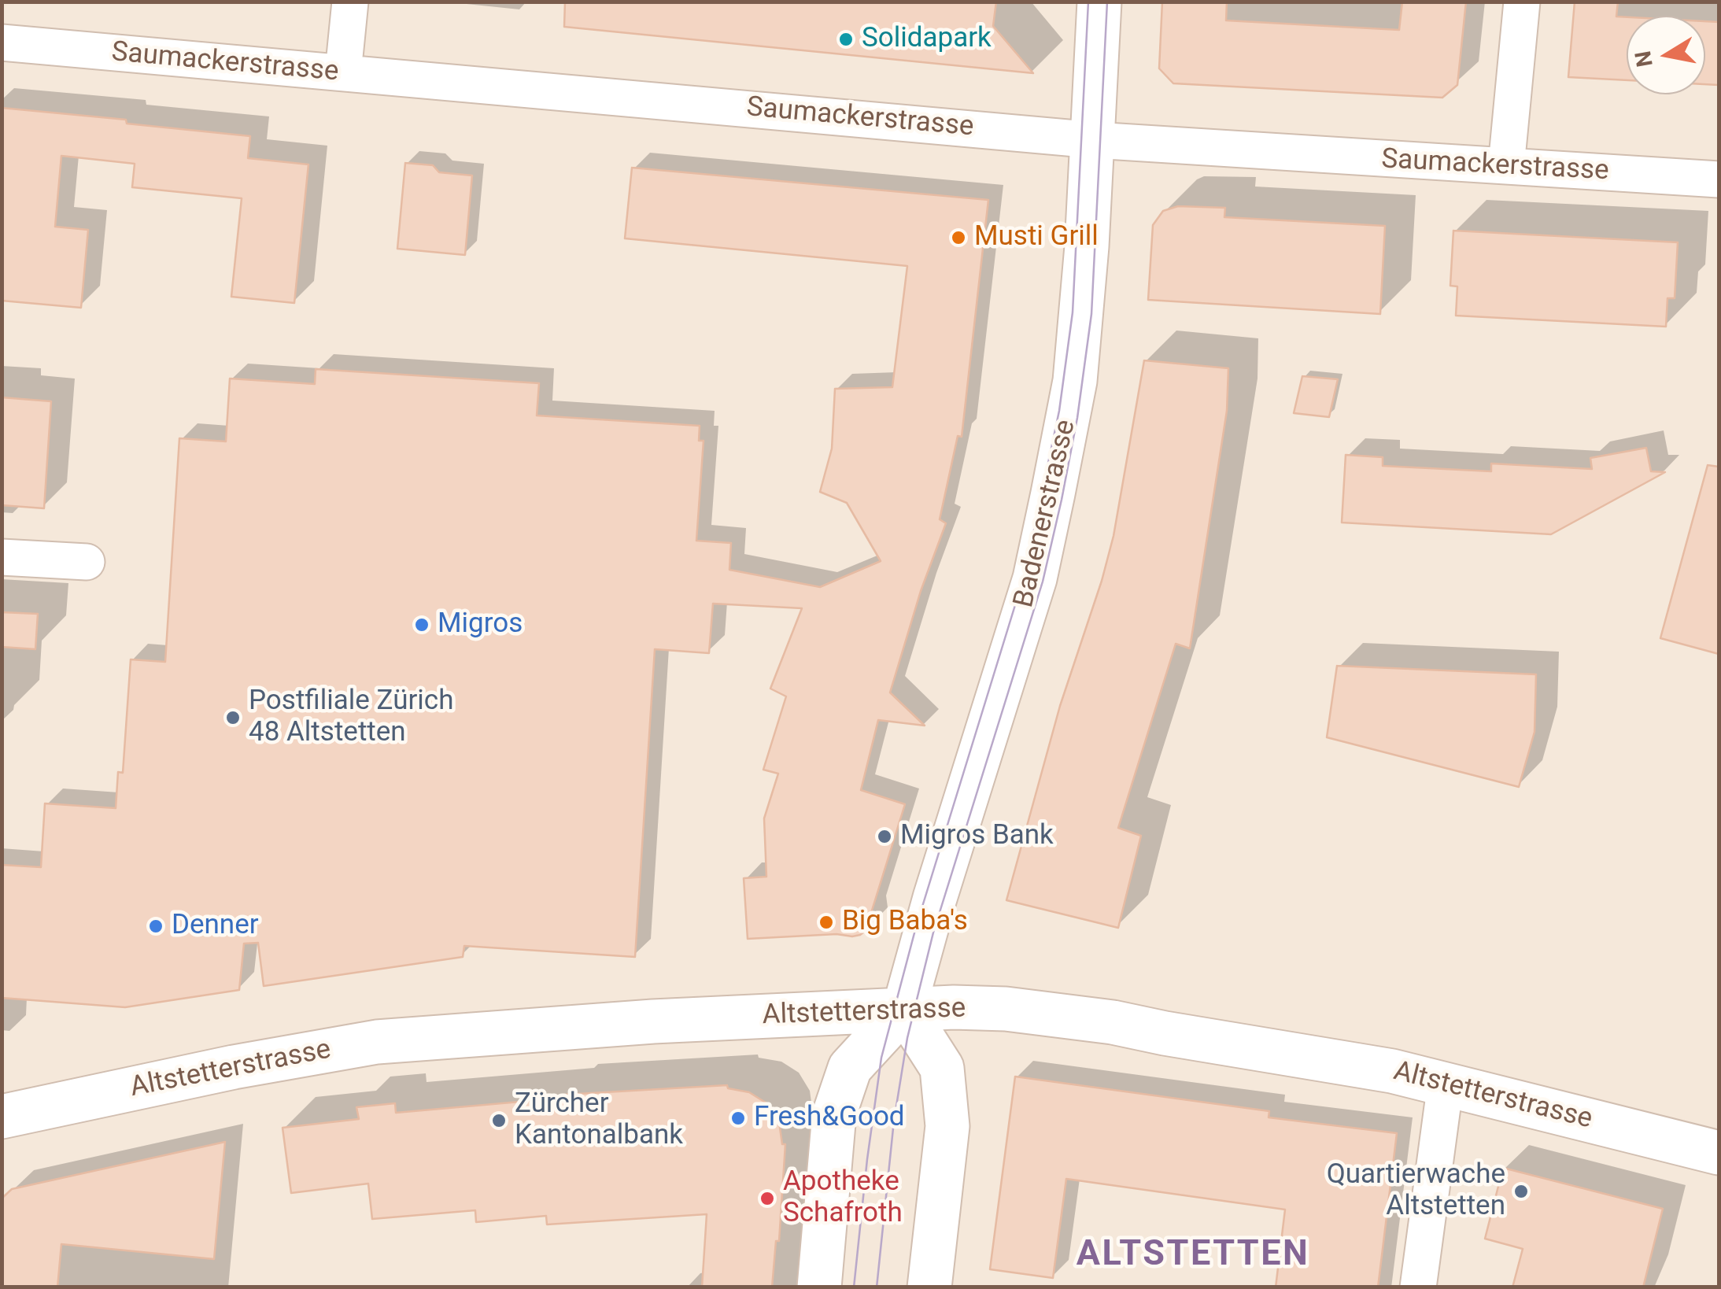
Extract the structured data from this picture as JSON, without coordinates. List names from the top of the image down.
{
  "streets": {
    "street": ["Saumackerstrasse", "Badenerstrasse", "Altstetterstrasse"]
  },
  "crossings": [
    ["Saumackerstrasse", "Badenerstrasse"],
    ["Badenerstrasse", "Altstetterstrasse"]
  ],
  "districts": ["ALTSTETTEN"],
  "places": [
    "Solidapark",
    "Musti Grill",
    "Migros",
    "Postfiliale Zürich 48 Altstetten",
    "Migros Bank",
    "Big Baba's",
    "Denner",
    "Fresh&Good",
    "Zürcher Kantonalbank",
    "Quartierwache Altstetten",
    "Apotheke Schafroth"
  ],
  "north": "left"
}
